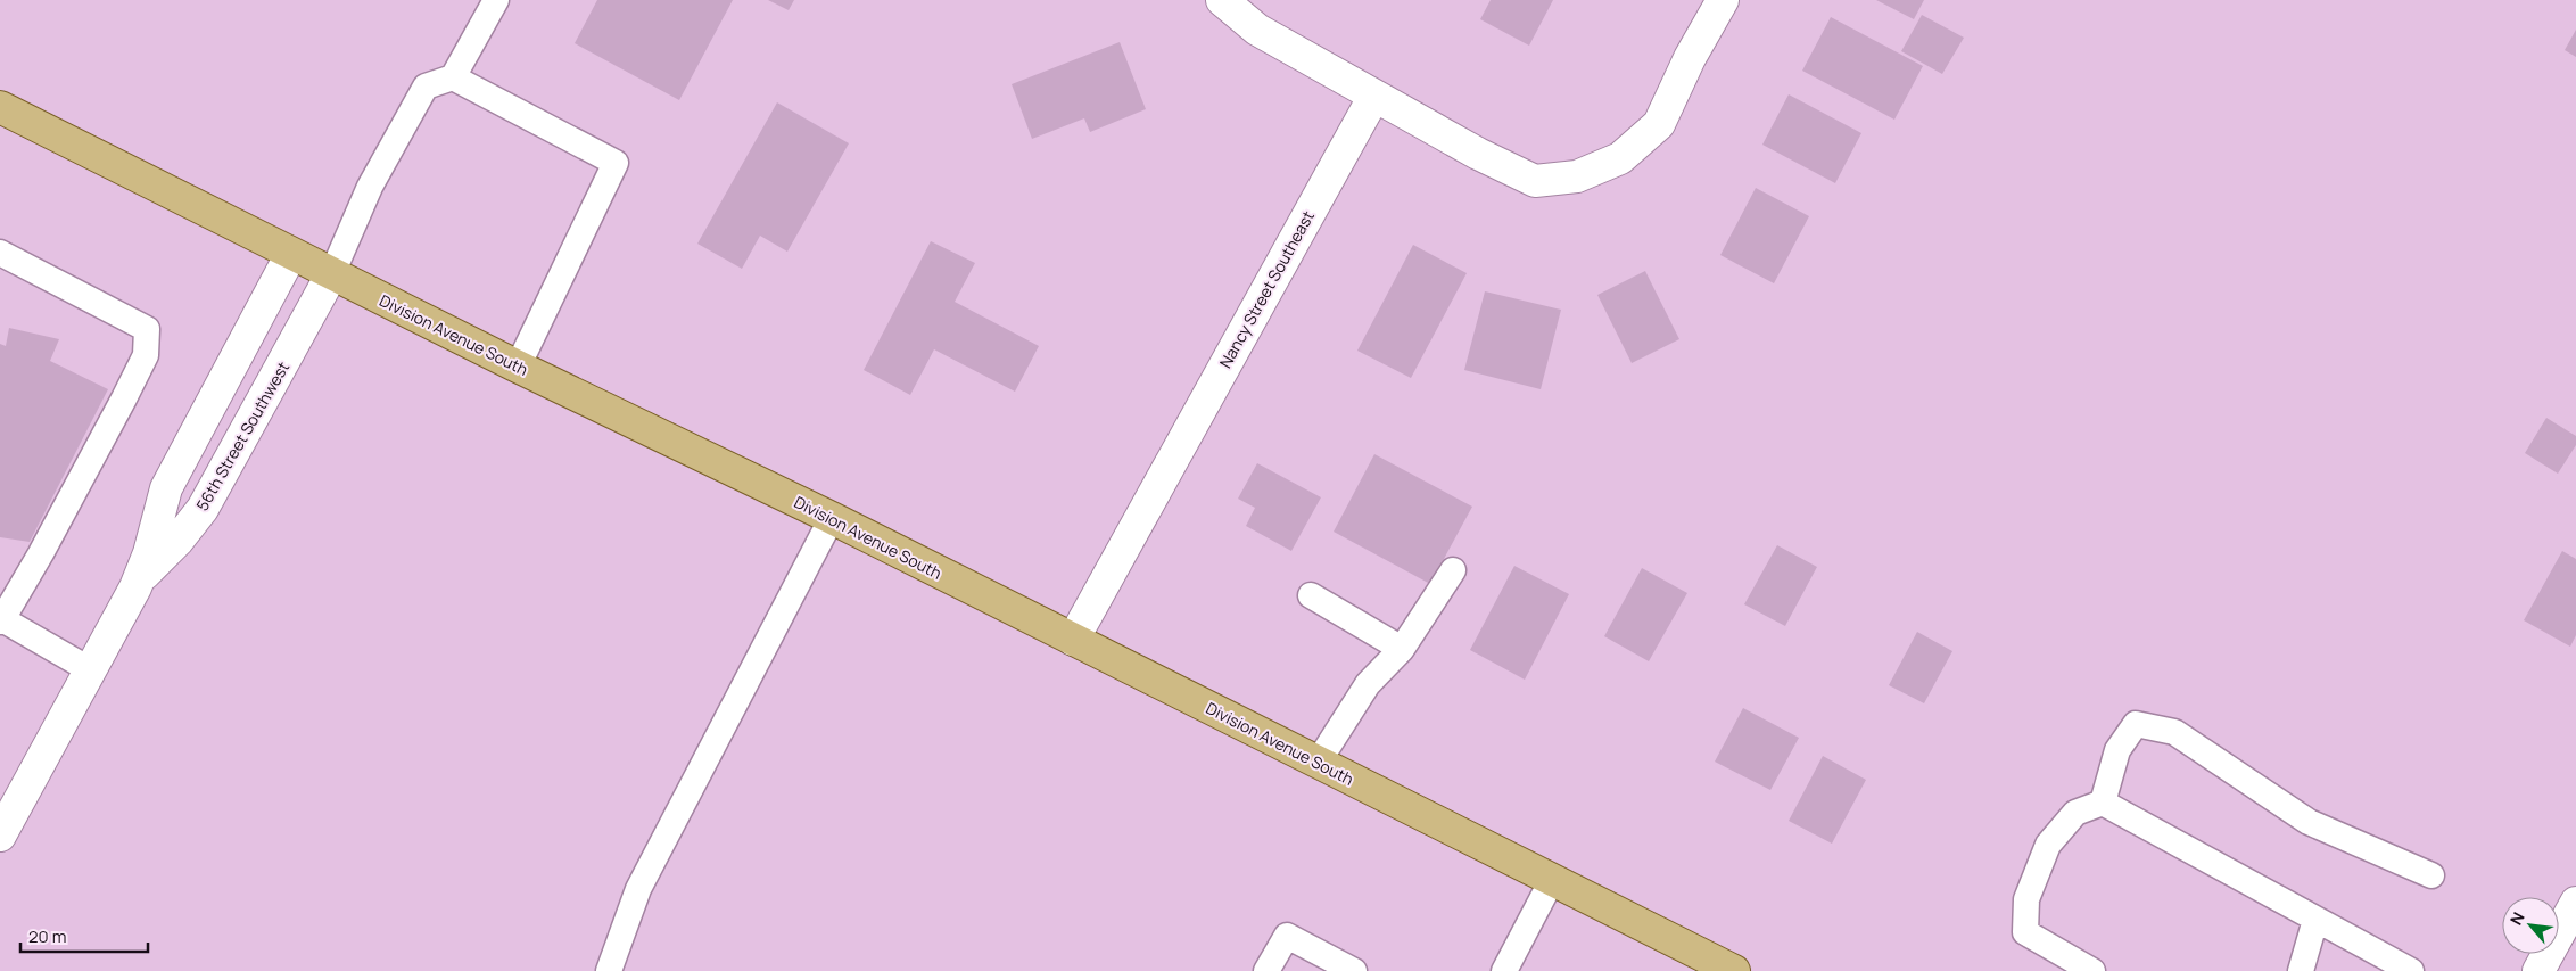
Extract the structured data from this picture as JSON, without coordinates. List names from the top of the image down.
{
  "streets": {
    "main road": ["Division Avenue South"],
    "street": ["Nancy Street Southeast", "56th Street Southwest"]
  },
  "crossings": [
    ["Nancy Street Southeast", "Division Avenue South"],
    ["Division Avenue South", "56th Street Southwest"]
  ],
  "scale_bar": "20 m",
  "north": "top left"
}
